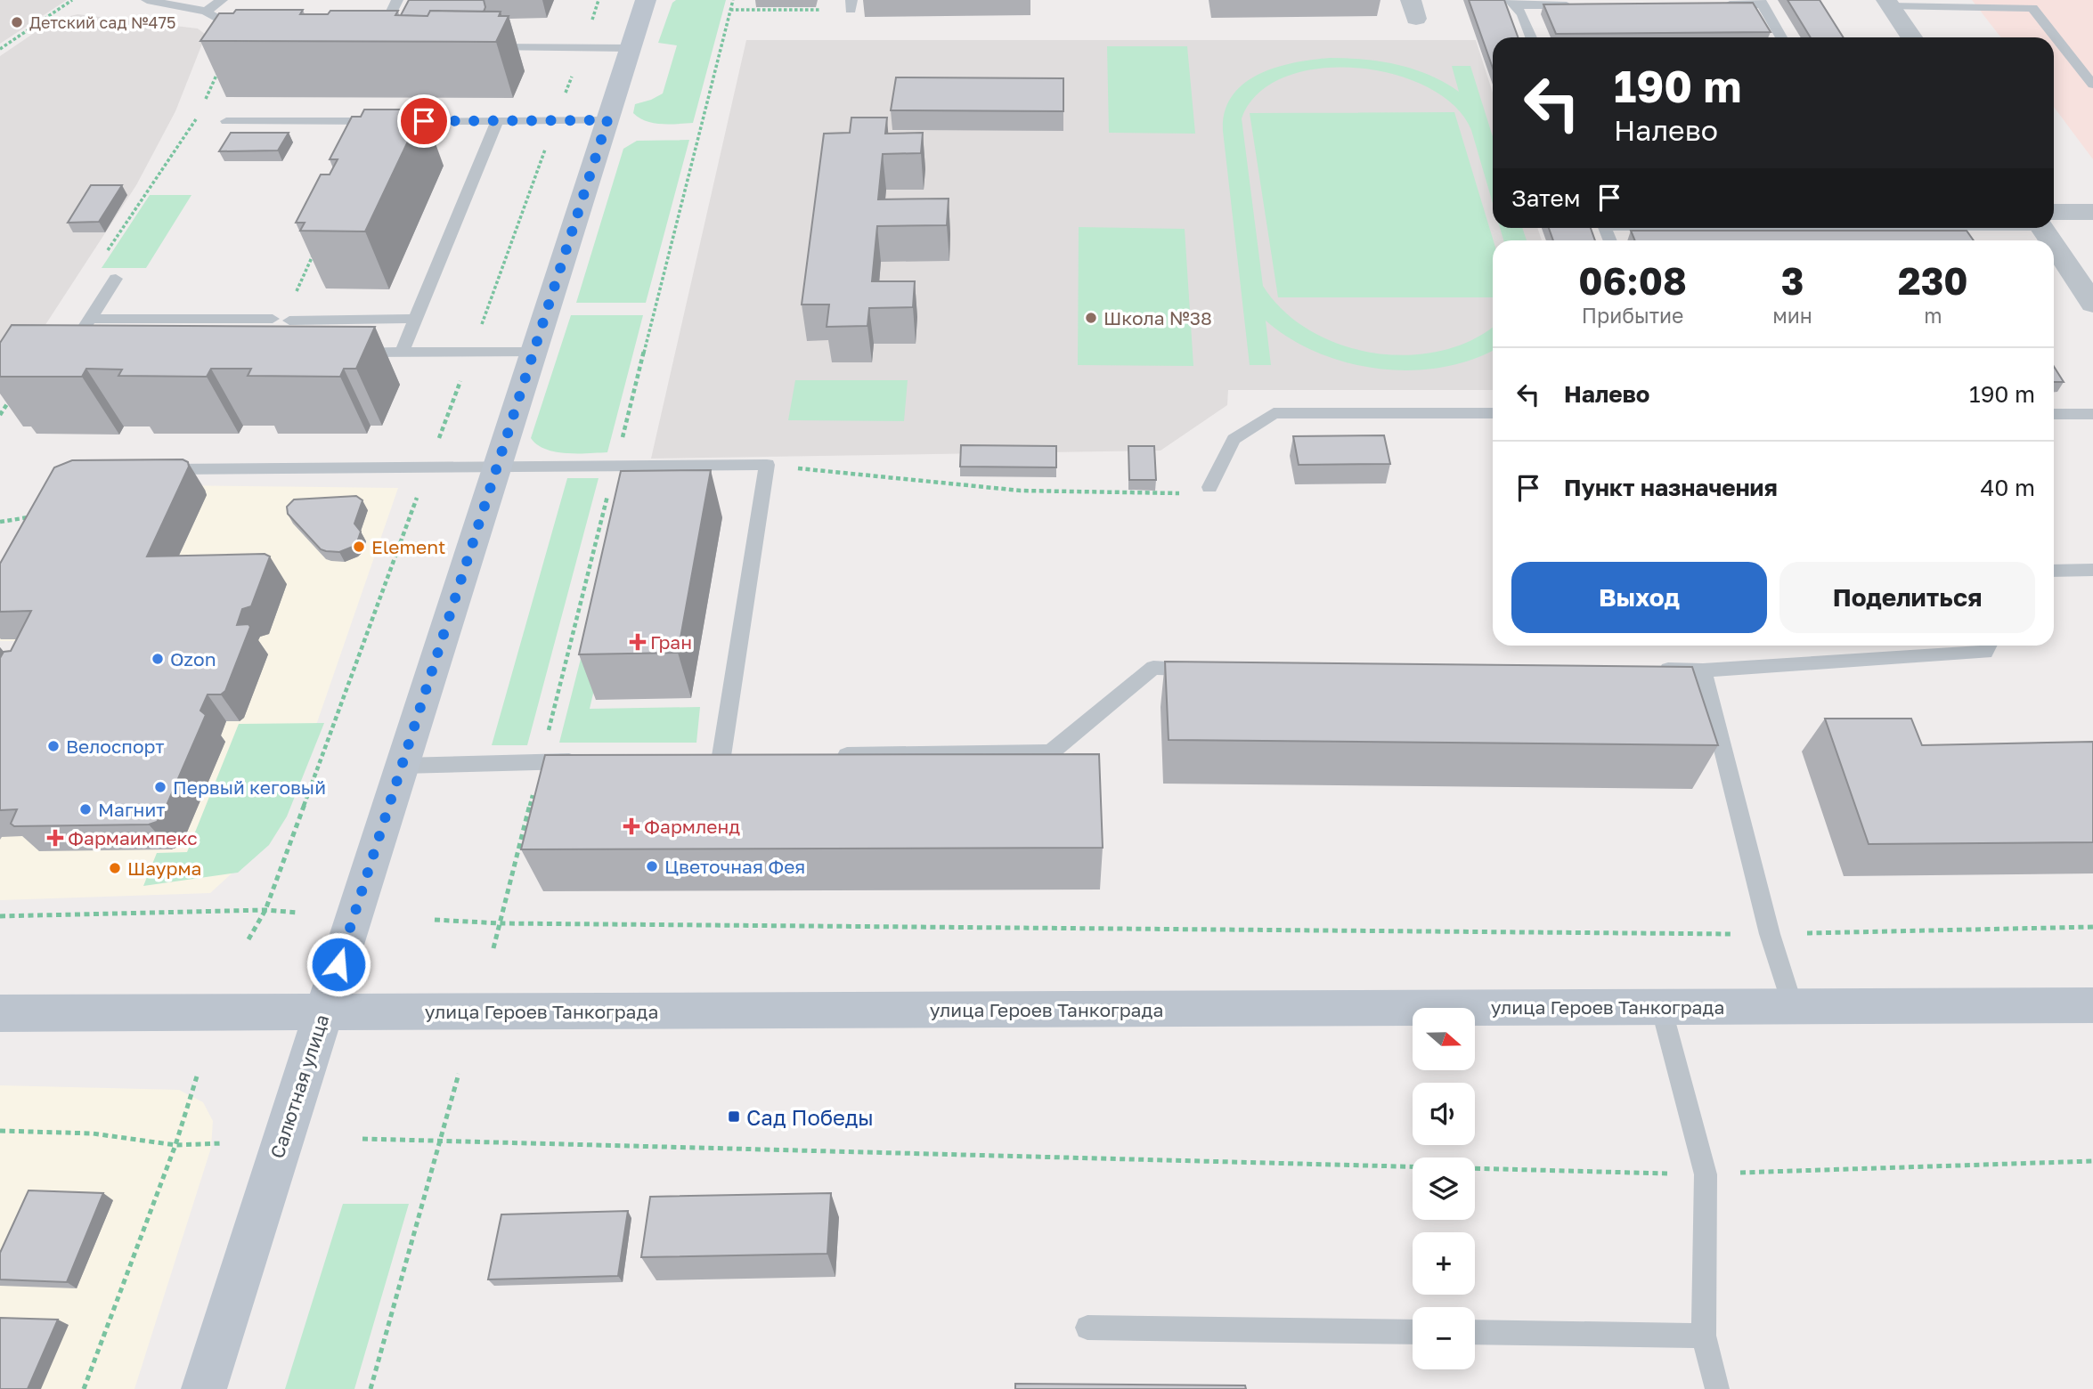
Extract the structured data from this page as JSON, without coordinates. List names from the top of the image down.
{
  "streets": {
    "street": ["улица Героев Танкограда", "Салютная улица"]
  },
  "crossings": [
    ["улица Героев Танкограда", "Салютная улица"]
  ],
  "places": {
    "other": [
      "Детский сад №475",
      "Школа №38",
      "Element",
      "Ozon",
      "Велоспорт",
      "Первый кеговый",
      "Магнит",
      "Цветочная Фея",
      "Шаурма"
    ],
    "health": ["Гран", "Фармленд", "Фармаимпекс"],
    "transit": ["Сад Победы"]
  },
  "north": "right",
  "page": {
    "turn": ["190 m", "Налево"],
    "then": "Затем",
    "eta": [
      "06:08",
      "Прибытие",
      "3",
      "мин",
      "230",
      "m"
    ],
    "list": [
      {
        "name": "Налево",
        "value": "190 m"
      },
      {
        "name": "Пункт назначения",
        "value": "40 m"
      }
    ],
    "buttons": ["Выход", "Поделиться"],
    "map_buttons": ["+", "−"]
  }
}
